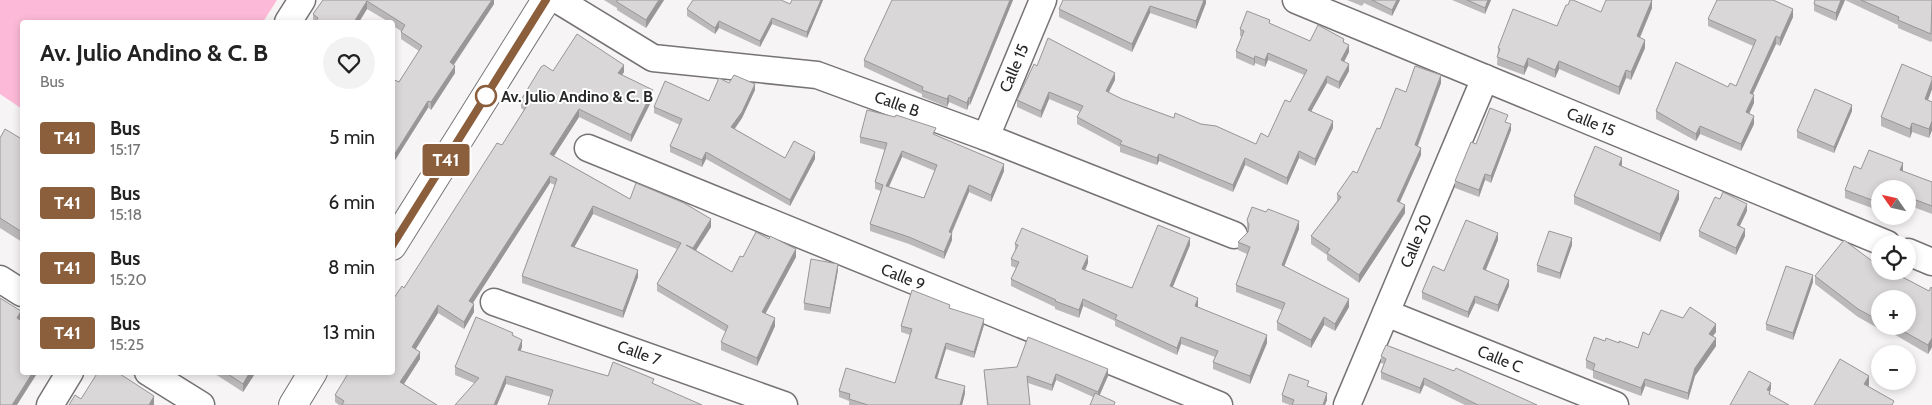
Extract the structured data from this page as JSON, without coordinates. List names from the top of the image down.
{
  "streets": {
    "street": [
      "Calle 15",
      "Calle B",
      "Calle 20",
      "Calle 9",
      "Calle 7",
      "Calle C"
    ]
  },
  "crossings": [
    ["Calle 15", "Calle B"],
    ["Calle 15", "Calle 20"],
    ["Calle 20", "Calle C"]
  ],
  "places": ["Av. Julio Andino & C. B"],
  "lines": ["bus line T41"],
  "north": "top left",
  "page": {
    "on_map": "T41",
    "heading": ["Av. Julio Andino & C. B", "Bus"],
    "list": [
      {
        "mark": "T41",
        "name": "Bus",
        "note": "15:17",
        "value": "5 min"
      },
      {
        "mark": "T41",
        "name": "Bus",
        "note": "15:18",
        "value": "6 min"
      },
      {
        "mark": "T41",
        "name": "Bus",
        "note": "15:20",
        "value": "8 min"
      },
      {
        "mark": "T41",
        "name": "Bus",
        "note": "15:25",
        "value": "13 min"
      }
    ],
    "map_buttons": ["+", "−"]
  }
}
